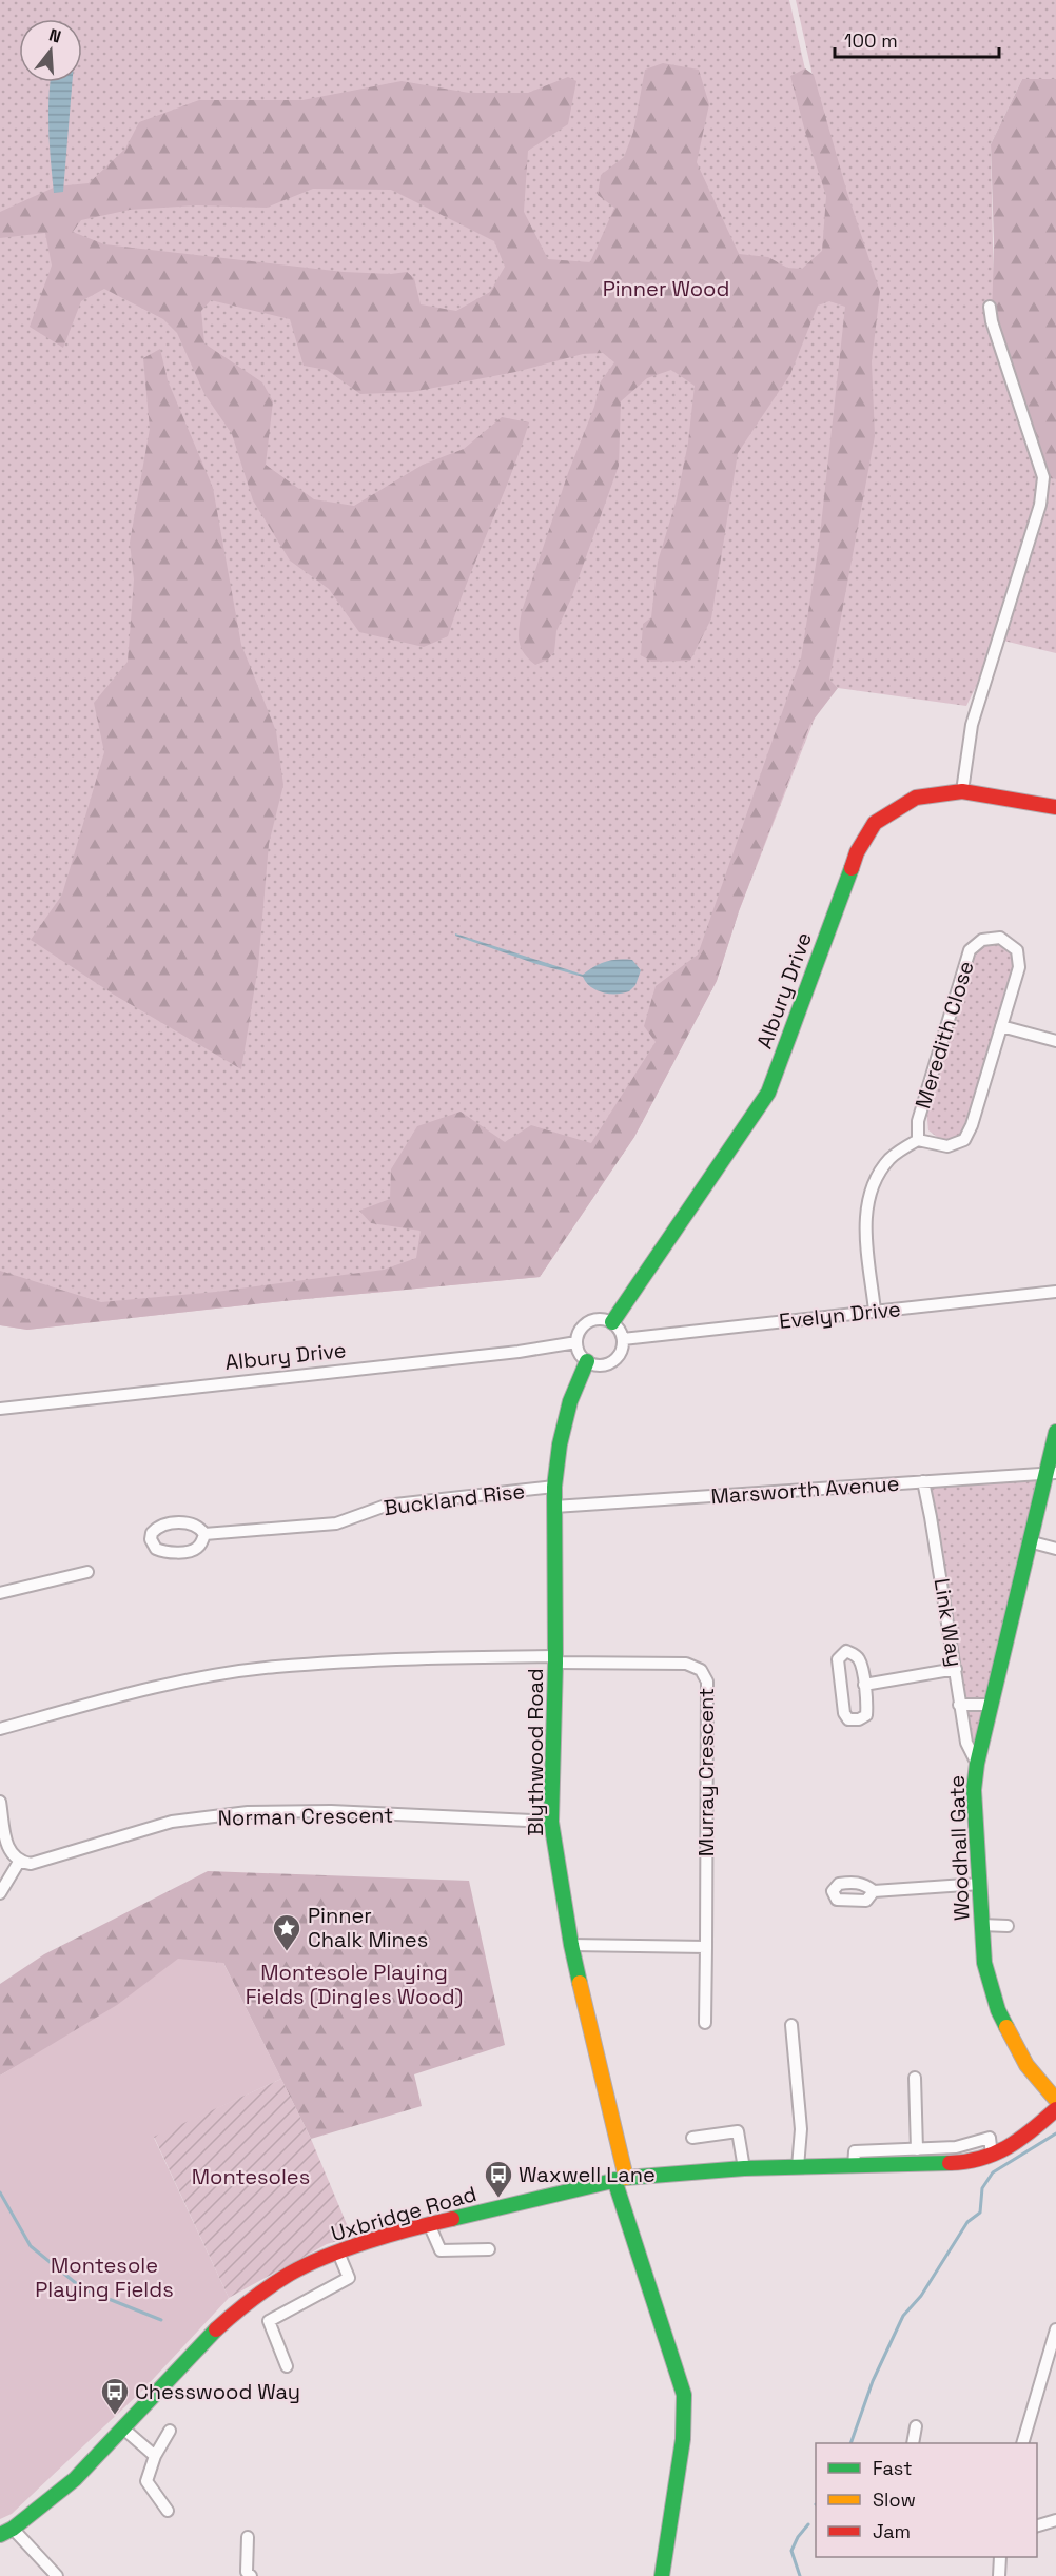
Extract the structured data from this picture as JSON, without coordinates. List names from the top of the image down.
{
  "streets": {
    "street": [
      "Albury Drive",
      "Meredith Close",
      "Evelyn Drive",
      "Marsworth Avenue",
      "Buckland Rise",
      "Link Way",
      "Blythwood Road",
      "Murray Crescent",
      "Norman Crescent",
      "Woodhall Gate",
      "Uxbridge Road"
    ]
  },
  "crossings": [
    ["Albury Drive", "Evelyn Drive"],
    ["Albury Drive", "Blythwood Road"],
    ["Evelyn Drive", "Blythwood Road"],
    ["Marsworth Avenue", "Link Way"],
    ["Marsworth Avenue", "Blythwood Road"],
    ["Marsworth Avenue", "Woodhall Gate"],
    ["Buckland Rise", "Blythwood Road"],
    ["Link Way", "Woodhall Gate"],
    ["Blythwood Road", "Murray Crescent"],
    ["Blythwood Road", "Norman Crescent"],
    ["Blythwood Road", "Uxbridge Road"]
  ],
  "parks": [
    "Pinner Wood",
    "Montesole Playing Fields (Dingles Wood)",
    "Montesoles",
    "Montesole Playing Fields"
  ],
  "places": {
    "place": ["Pinner Chalk Mines"],
    "bus stop": ["Waxwell Lane", "Chesswood Way"]
  },
  "legend": ["Fast", "Slow", "Jam"],
  "scale_bar": "100 m",
  "north": "top"
}
